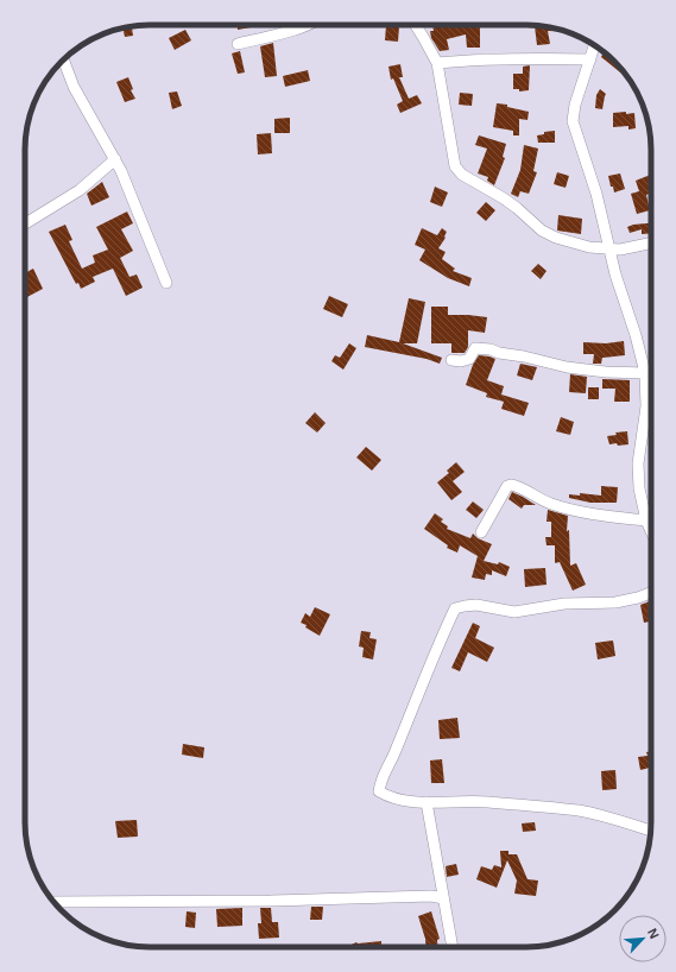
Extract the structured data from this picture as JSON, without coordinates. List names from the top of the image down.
{
  "north": "top right"
}
